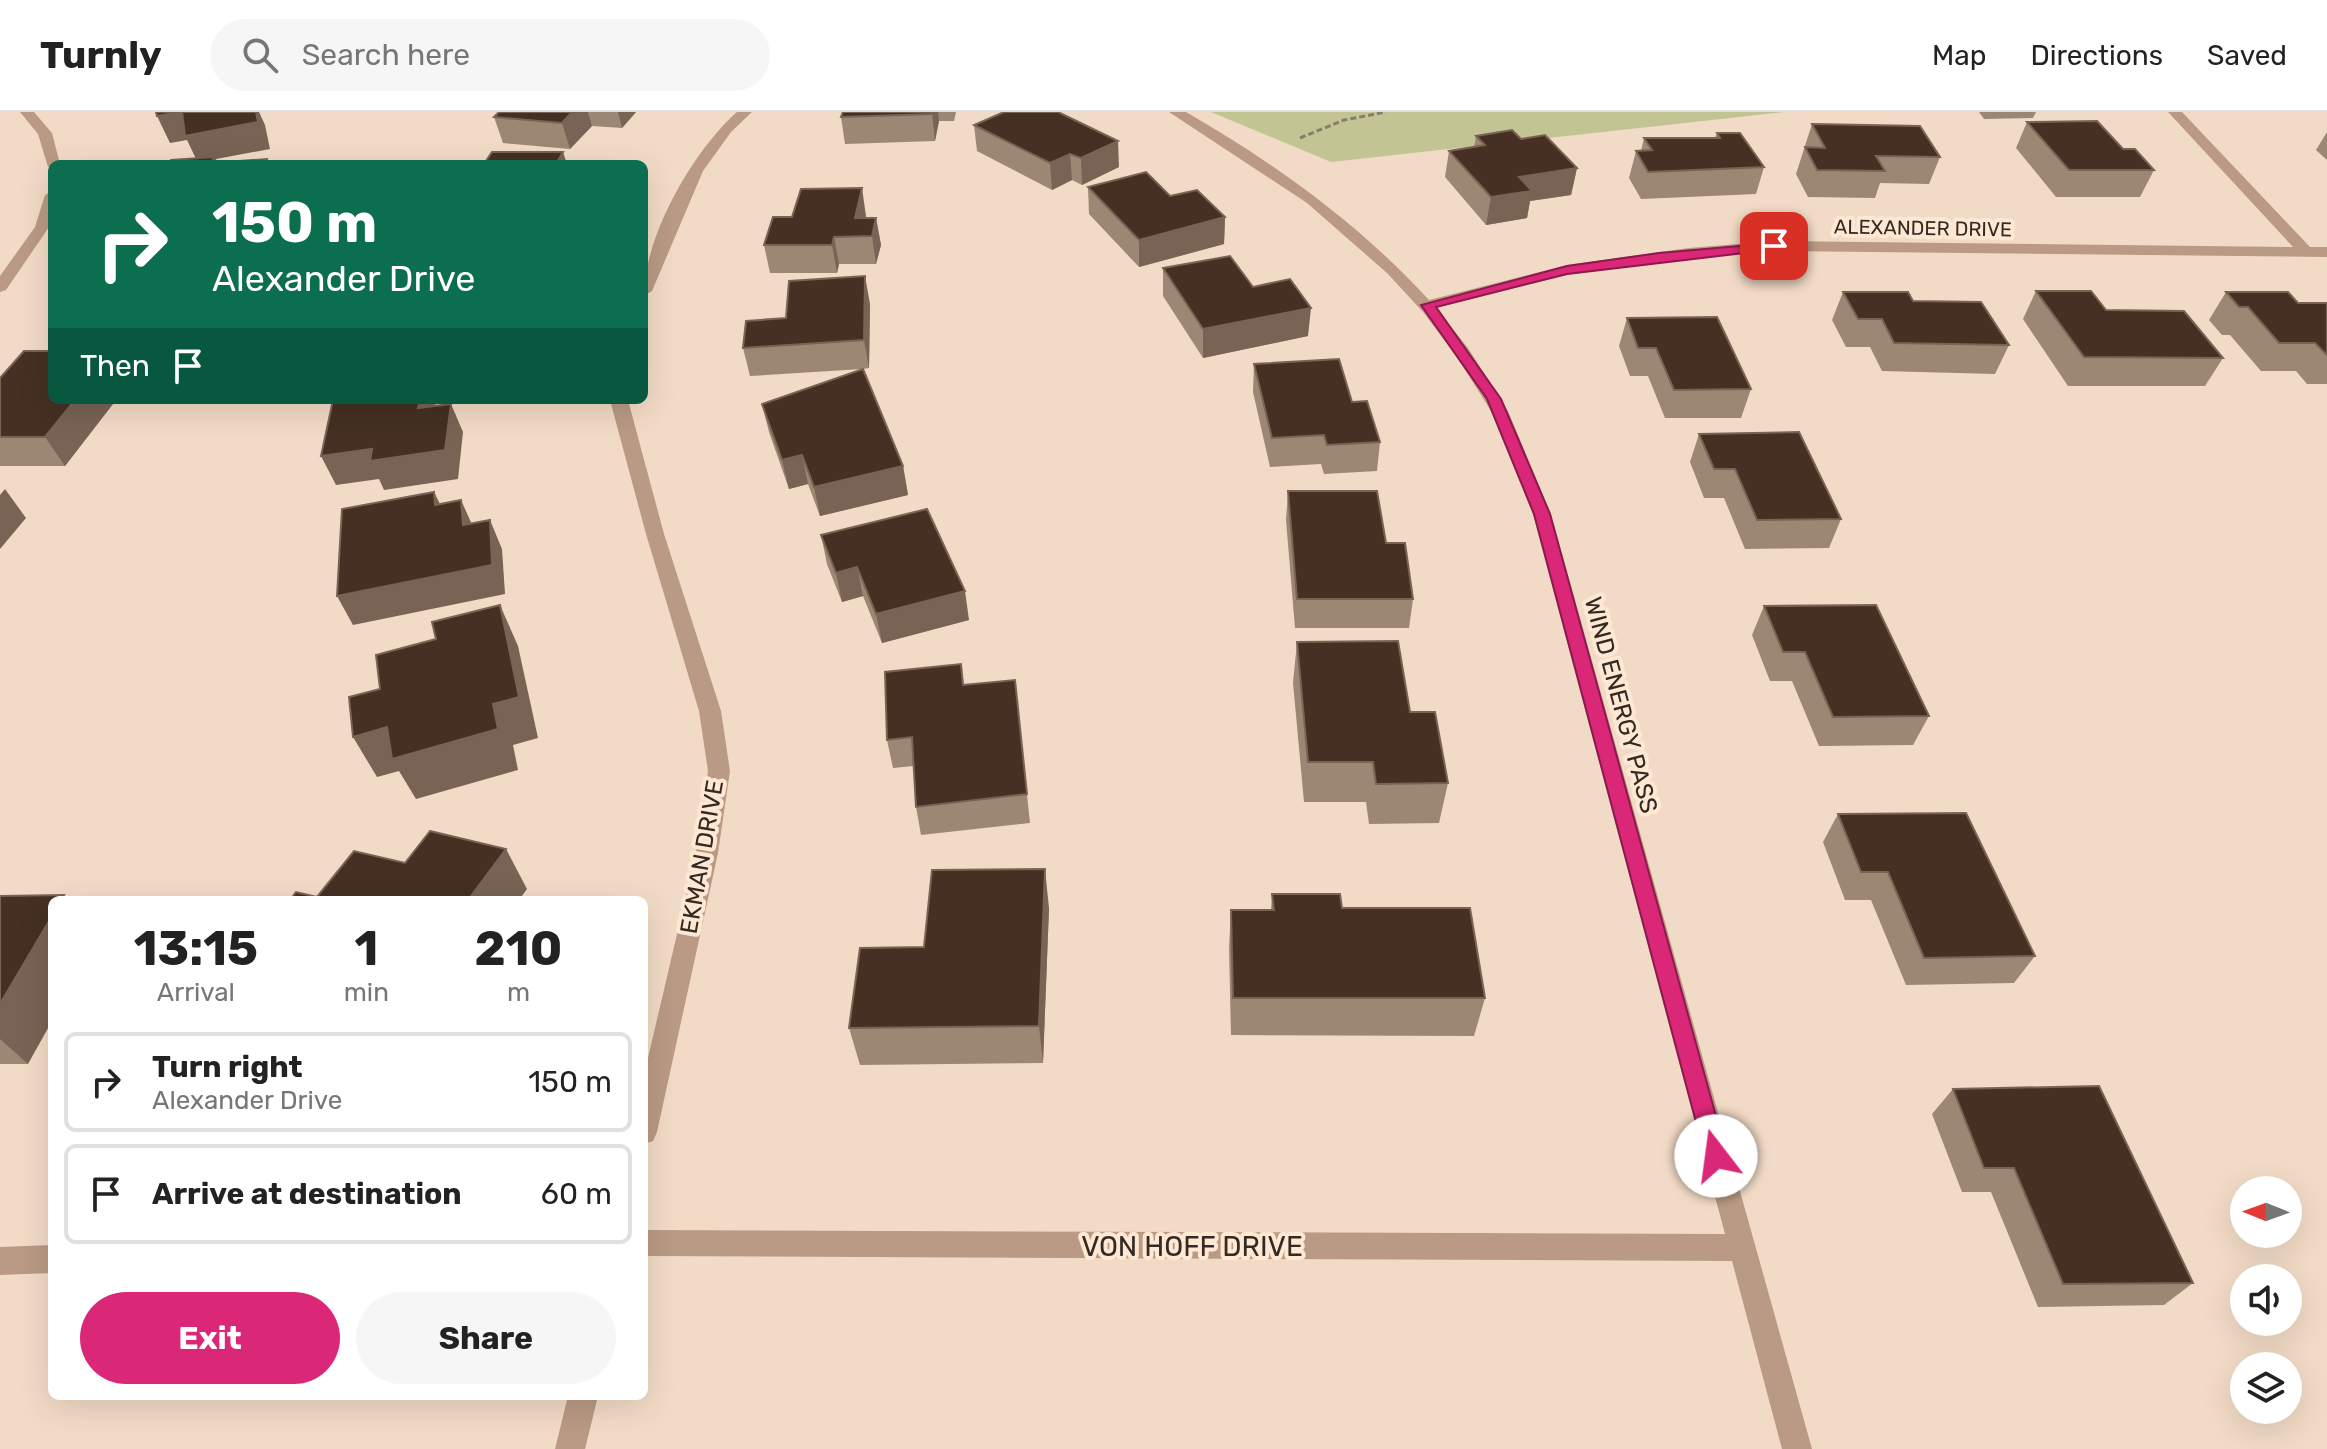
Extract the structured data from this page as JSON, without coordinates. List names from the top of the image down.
{
  "streets": {
    "street": [
      "ALEXANDER DRIVE",
      "WIND ENERGY PASS",
      "EKMAN DRIVE",
      "VON HOFF DRIVE"
    ]
  },
  "crossings": [
    ["ALEXANDER DRIVE", "WIND ENERGY PASS"],
    ["WIND ENERGY PASS", "VON HOFF DRIVE"]
  ],
  "north": "left",
  "page": {
    "header": "Turnly",
    "search": "Search here",
    "nav": ["Map", "Directions", "Saved"],
    "turn": ["150 m", "Alexander Drive"],
    "then": "Then",
    "eta": [
      "13:15",
      "Arrival",
      "1",
      "min",
      "210",
      "m"
    ],
    "list": [
      {
        "name": "Turn right",
        "note": "Alexander Drive",
        "value": "150 m"
      },
      {
        "name": "Arrive at destination",
        "value": "60 m"
      }
    ],
    "buttons": ["Exit", "Share"]
  }
}
